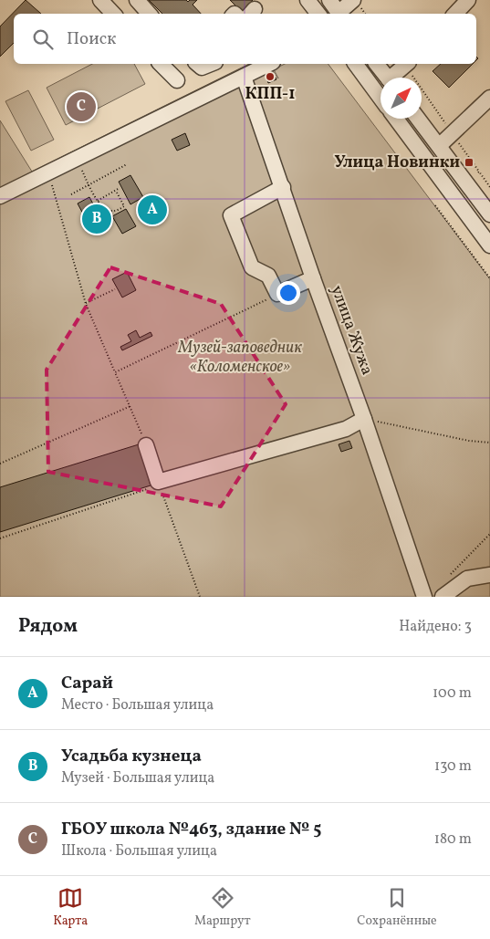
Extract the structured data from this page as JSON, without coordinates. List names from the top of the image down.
{
  "streets": {
    "street": ["улица Жужа"]
  },
  "parks": ["Музей-заповедник «Коломенское»"],
  "places": {
    "other": ["КПП-1"],
    "transit": ["Улица Новинки"]
  },
  "north": "top right",
  "page": {
    "search": "Поиск",
    "pins": ["C", "A", "B"],
    "heading": ["Рядом", "Найдено: 3"],
    "list": [
      {
        "mark": "A",
        "name": "Сарай",
        "note": "Место · Большая улица",
        "value": "100 m"
      },
      {
        "mark": "B",
        "name": "Усадьба кузнеца",
        "note": "Музей · Большая улица",
        "value": "130 m"
      },
      {
        "mark": "C",
        "name": "ГБОУ школа №463, здание № 5",
        "note": "Школа · Большая улица",
        "value": "180 m"
      }
    ],
    "nav": ["Карта", "Маршрут", "Сохранённые"]
  }
}
